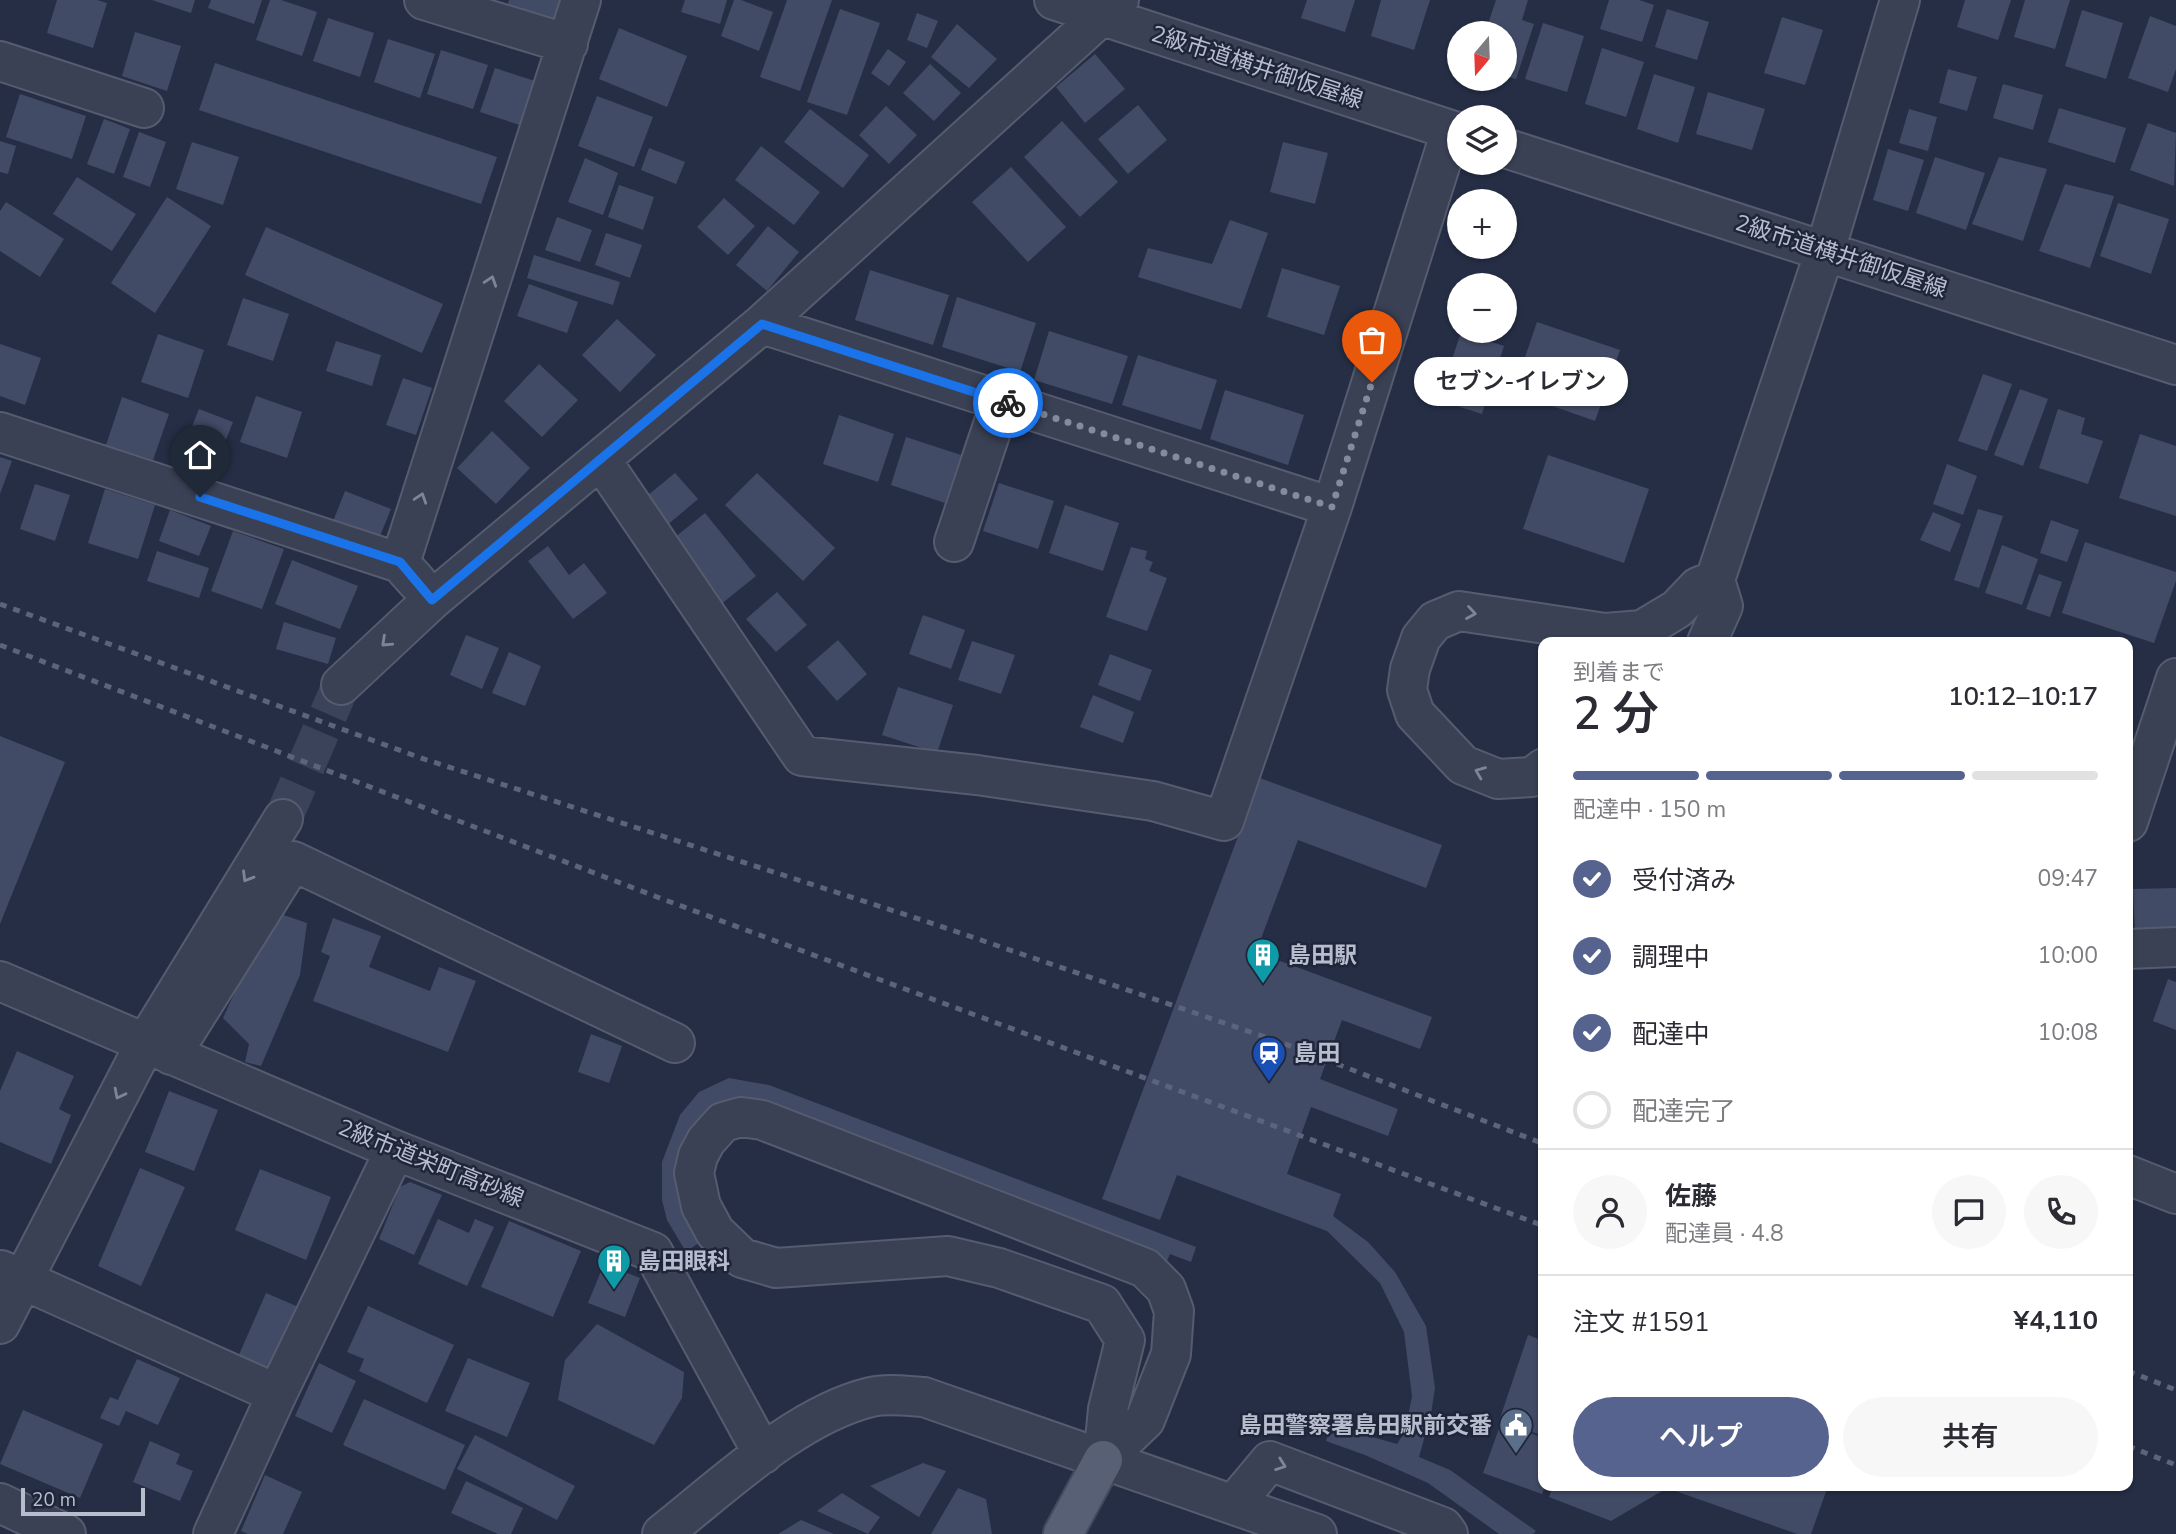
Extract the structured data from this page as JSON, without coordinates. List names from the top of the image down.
{
  "streets": {
    "street": ["2級市道横井御仮屋線", "2級市道栄町高砂線"]
  },
  "places": {
    "other": ["セブン-イレブン"],
    "building": ["島田駅", "島田眼科"],
    "station": ["島田"],
    "public building": ["島田警察署島田駅前交番"]
  },
  "scale_bar": "20 m",
  "north": "bottom",
  "page": {
    "map_buttons": ["+", "−"],
    "bubble": "セブン-イレブン",
    "heading": ["2 分", "到着まで", "10:12–10:17"],
    "panel": [
      "佐藤",
      "配達員 · 4.8",
      "注文 #1591",
      "¥4,110"
    ],
    "bar": "配達中 · 150 m",
    "list": [
      ["受付済み", "09:47"],
      ["調理中", "10:00"],
      ["配達中", "10:08"],
      "配達完了"
    ],
    "buttons": ["ヘルプ", "共有"],
    "scale": "20 m"
  }
}
